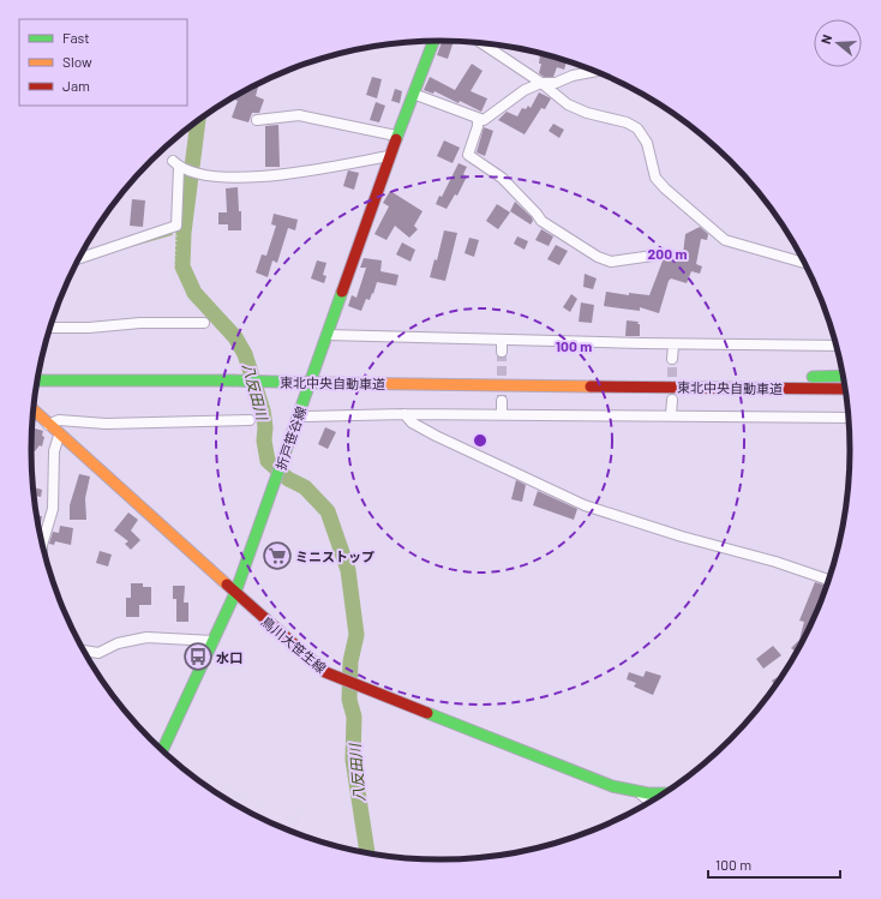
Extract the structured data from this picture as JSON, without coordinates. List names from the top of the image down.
{
  "streets": {
    "main road": ["東北中央自動車道", "折戸笹谷線", "鳥川大笹生線"]
  },
  "crossings": [
    ["折戸笹谷線", "鳥川大笹生線"]
  ],
  "water": ["八反田川"],
  "places": {
    "supermarket": ["ミニストップ"],
    "bus stop": ["水口"]
  },
  "legend": ["Fast", "Slow", "Jam"],
  "scale_bar": "100 m",
  "north": "left",
  "rings": ["200 m", "100 m"]
}
